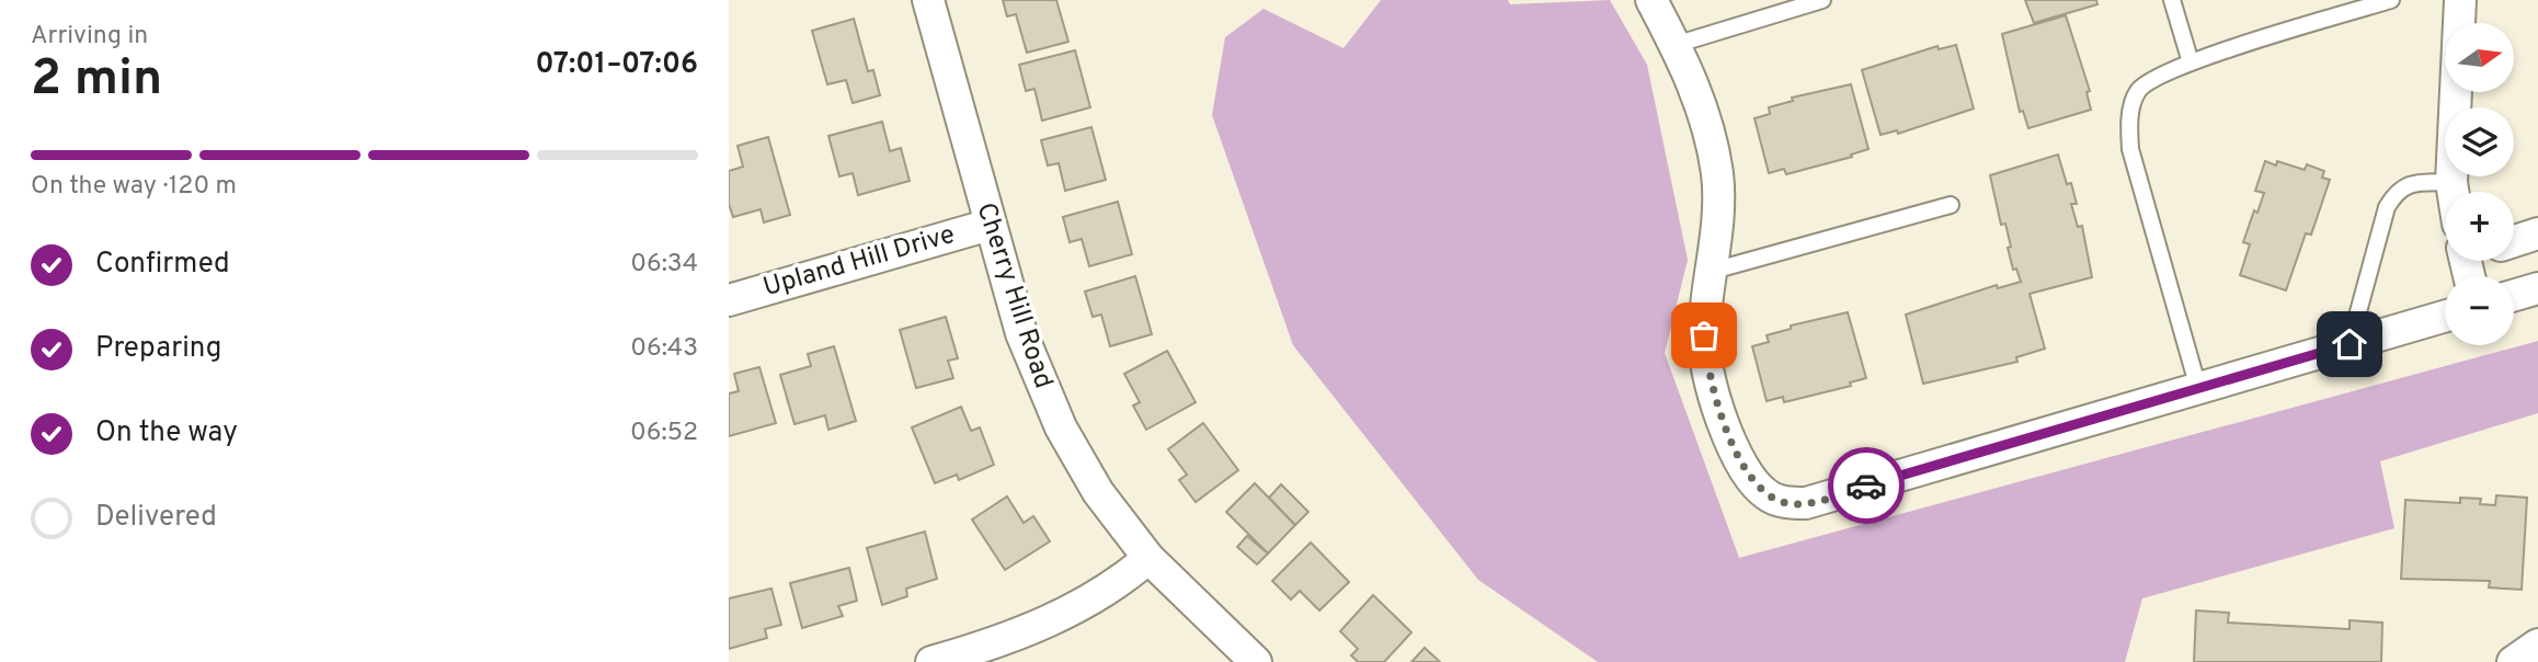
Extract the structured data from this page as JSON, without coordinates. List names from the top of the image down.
{
  "streets": {
    "street": ["Upland Hill Drive", "Cherry Hill Road"]
  },
  "crossings": [
    ["Upland Hill Drive", "Cherry Hill Road"]
  ],
  "north": "right",
  "page": {
    "heading": ["2 min", "Arriving in", "07:01–07:06"],
    "map_buttons": ["+", "−"],
    "bar": "On the way · 120 m",
    "list": [
      ["Confirmed", "06:34"],
      ["Preparing", "06:43"],
      ["On the way", "06:52"],
      "Delivered"
    ]
  }
}
